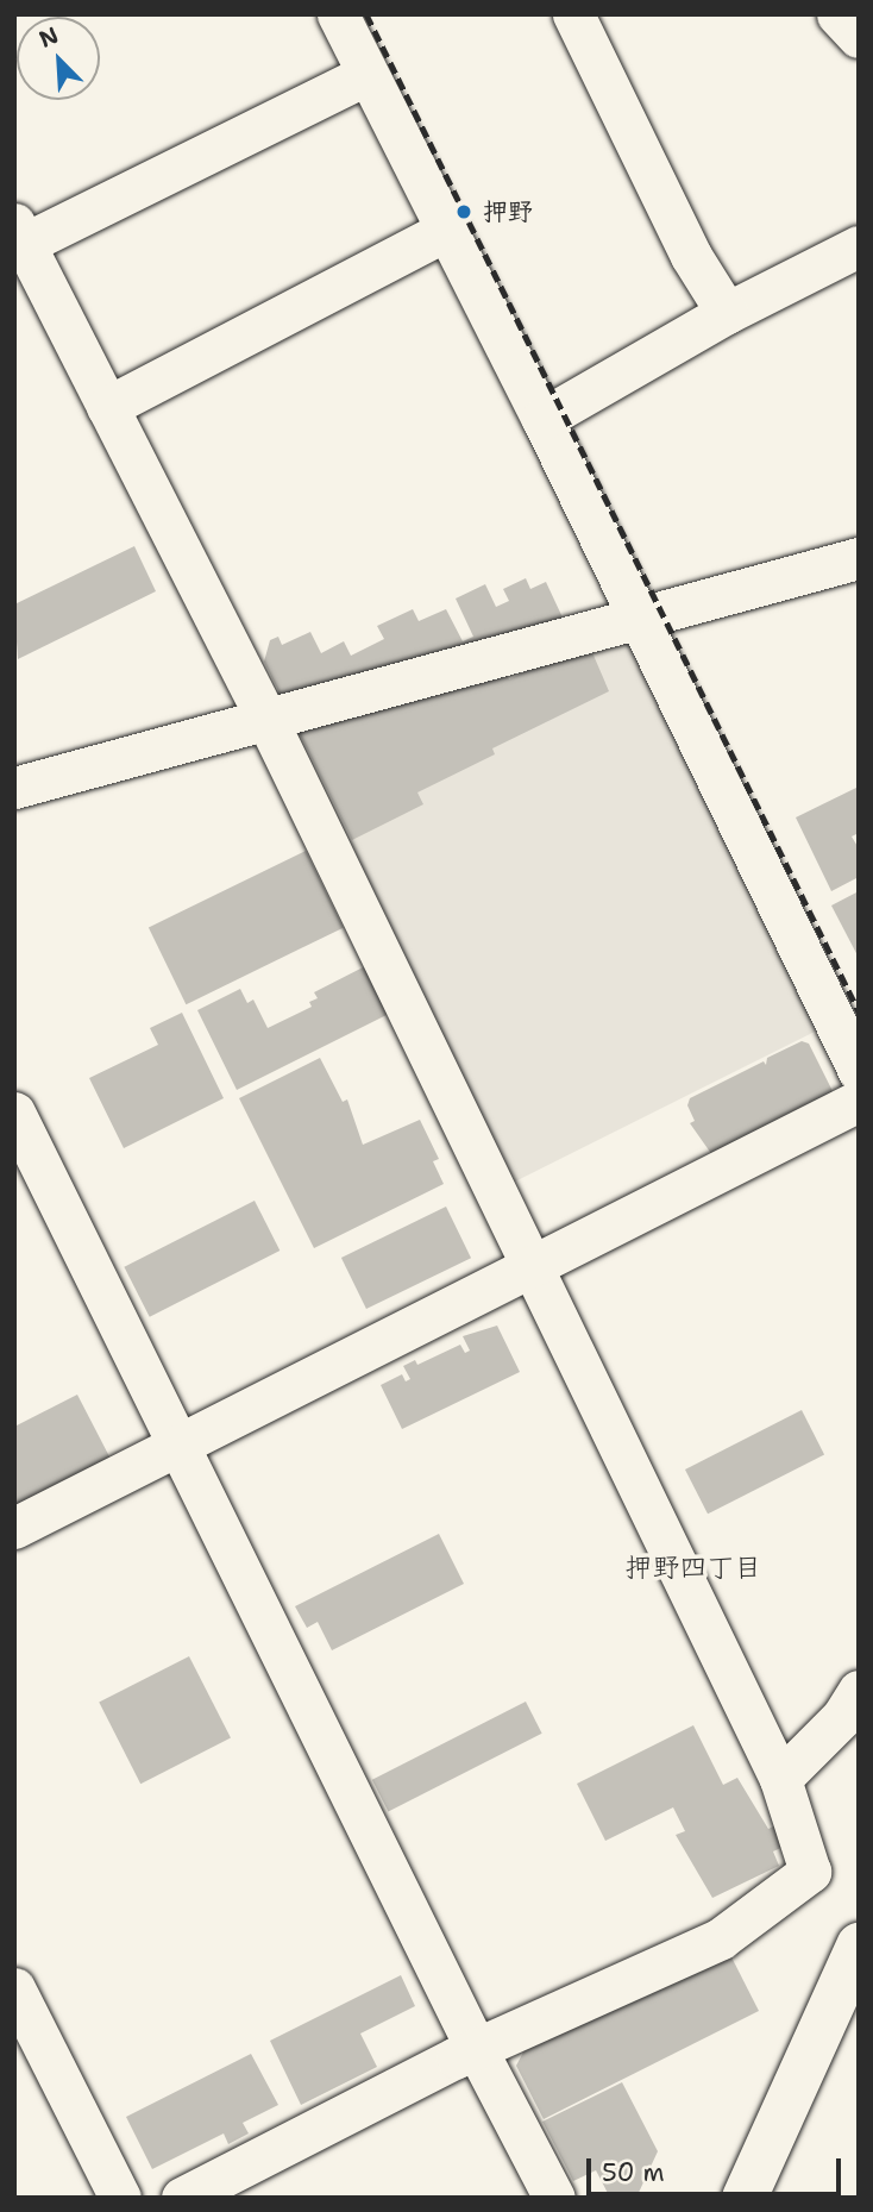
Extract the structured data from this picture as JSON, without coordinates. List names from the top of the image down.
{
  "districts": ["押野四丁目"],
  "places": ["押野"],
  "scale_bar": "50 m",
  "north": "top left"
}
